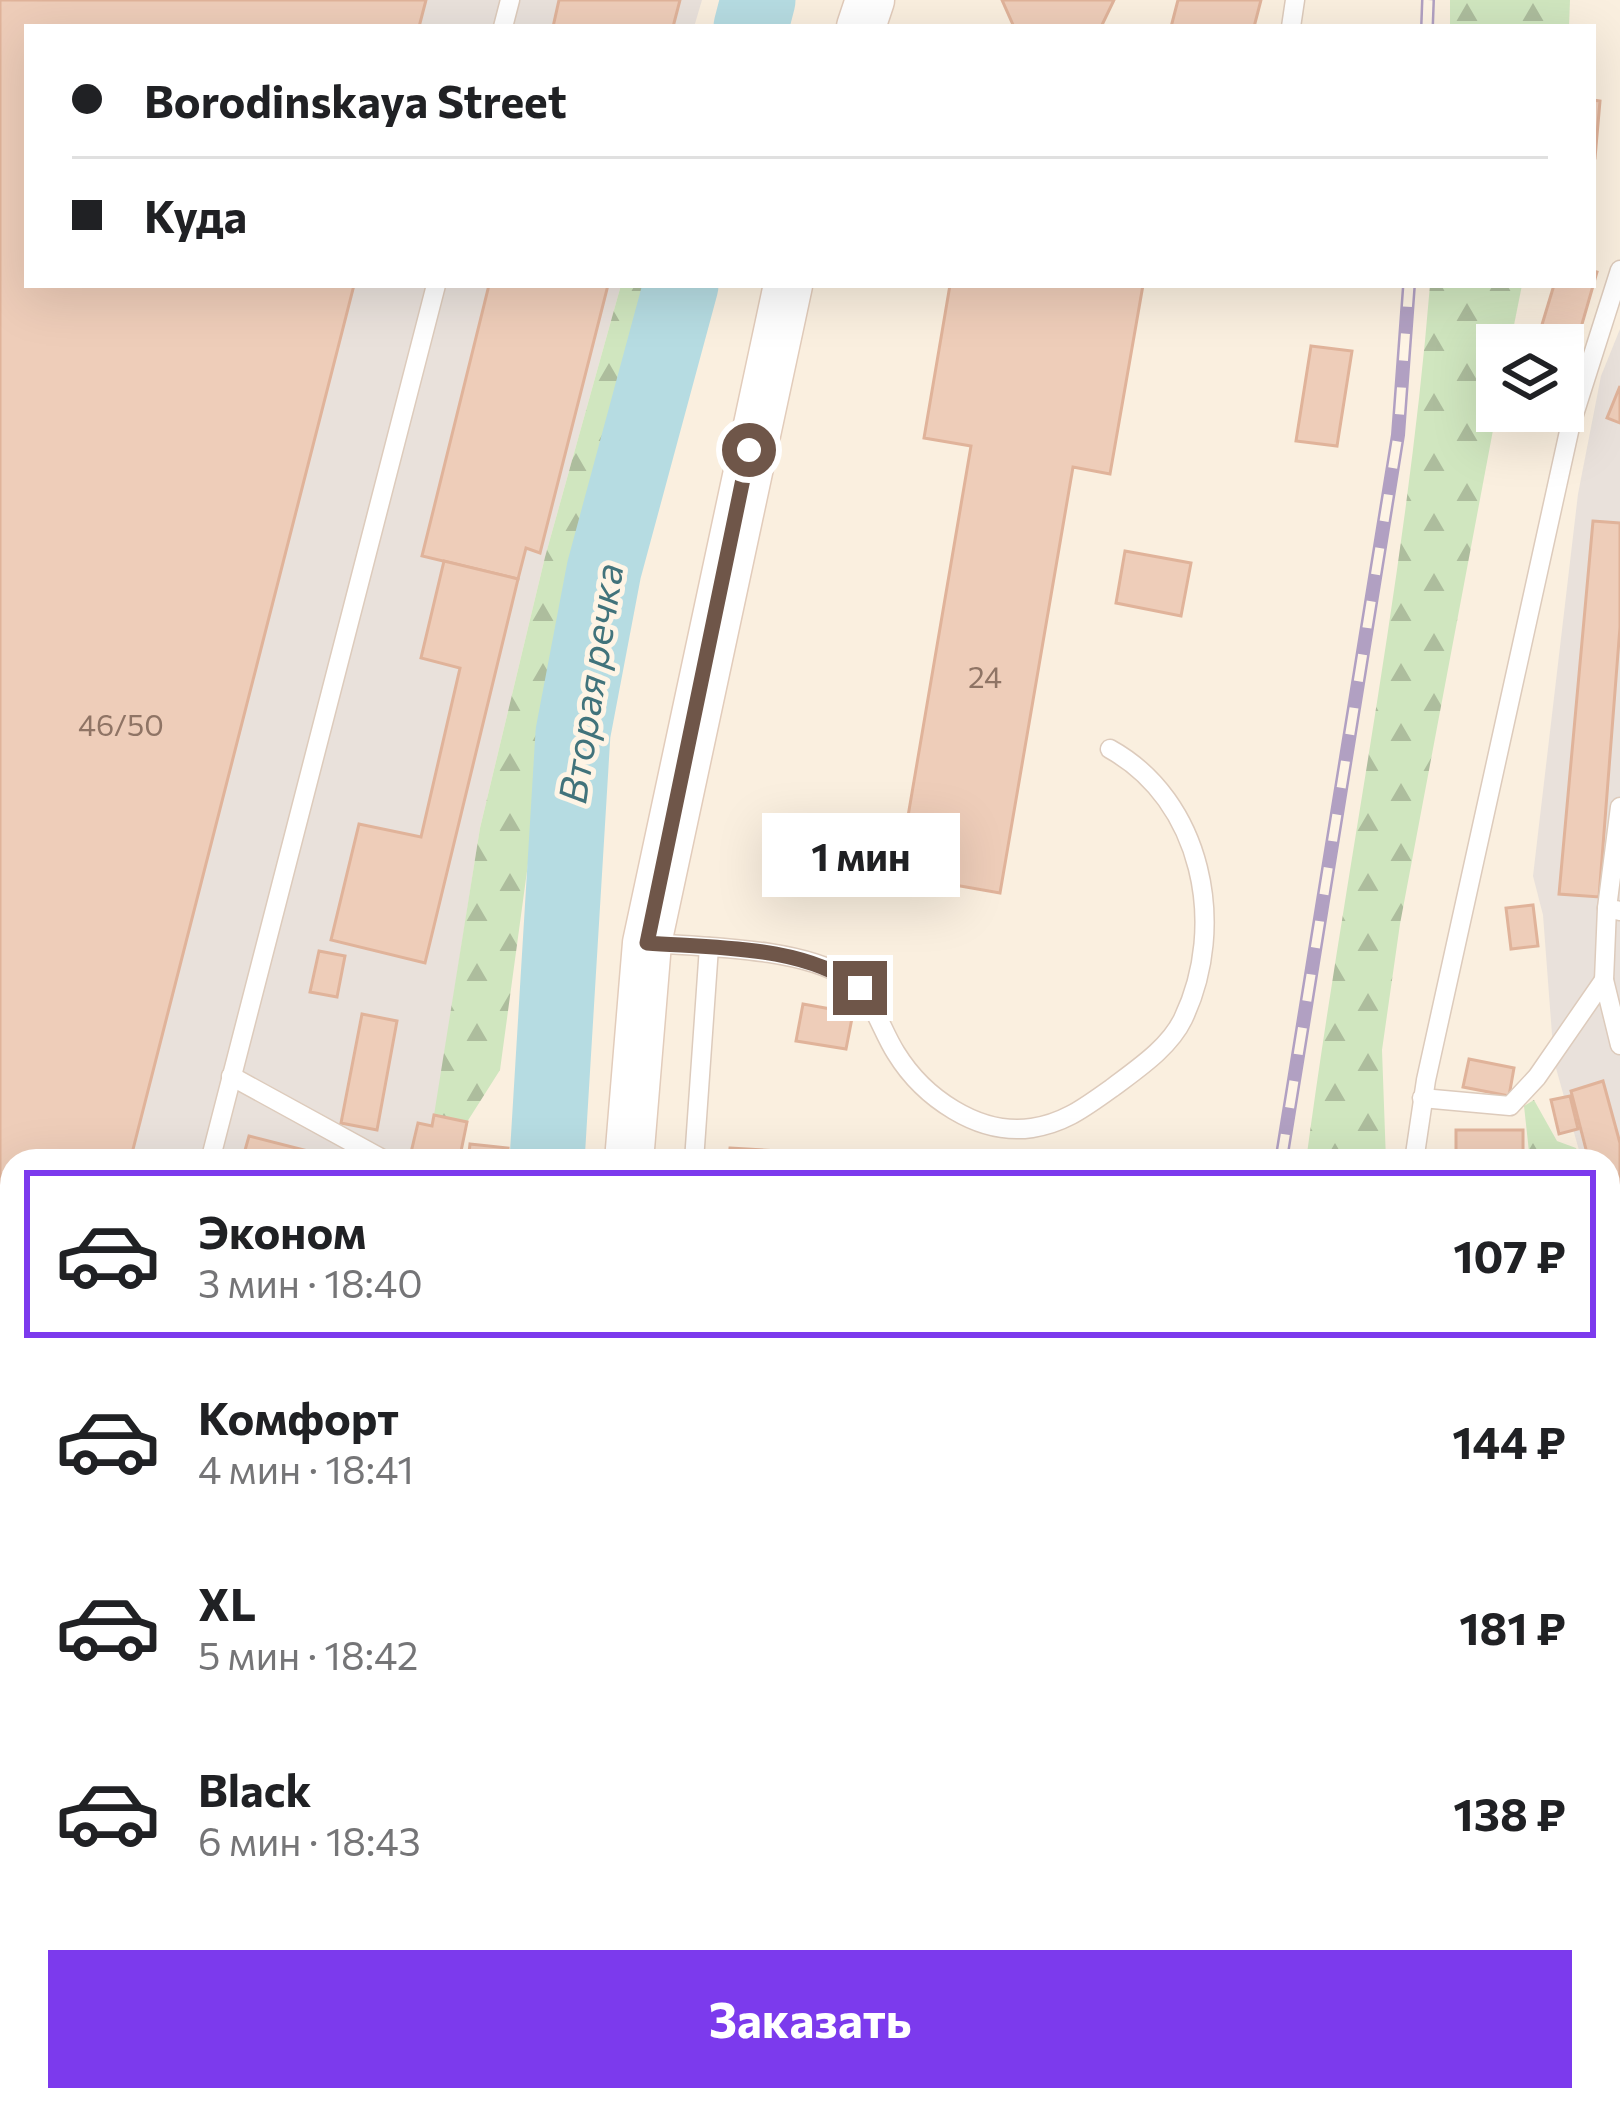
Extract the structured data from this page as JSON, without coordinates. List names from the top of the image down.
{
  "water": ["Вторая речка"],
  "house_numbers": ["24", "46/50"],
  "page": {
    "banner": ["Borodinskaya Street", "Куда"],
    "bubble": "1 мин",
    "list": [
      {
        "name": "Эконом",
        "note": "3 мин · 18:40",
        "value": "107 ₽"
      },
      {
        "name": "Комфорт",
        "note": "4 мин · 18:41",
        "value": "144 ₽"
      },
      {
        "name": "XL",
        "note": "5 мин · 18:42",
        "value": "181 ₽"
      },
      {
        "name": "Black",
        "note": "6 мин · 18:43",
        "value": "138 ₽"
      }
    ],
    "buttons": "Заказать"
  }
}
